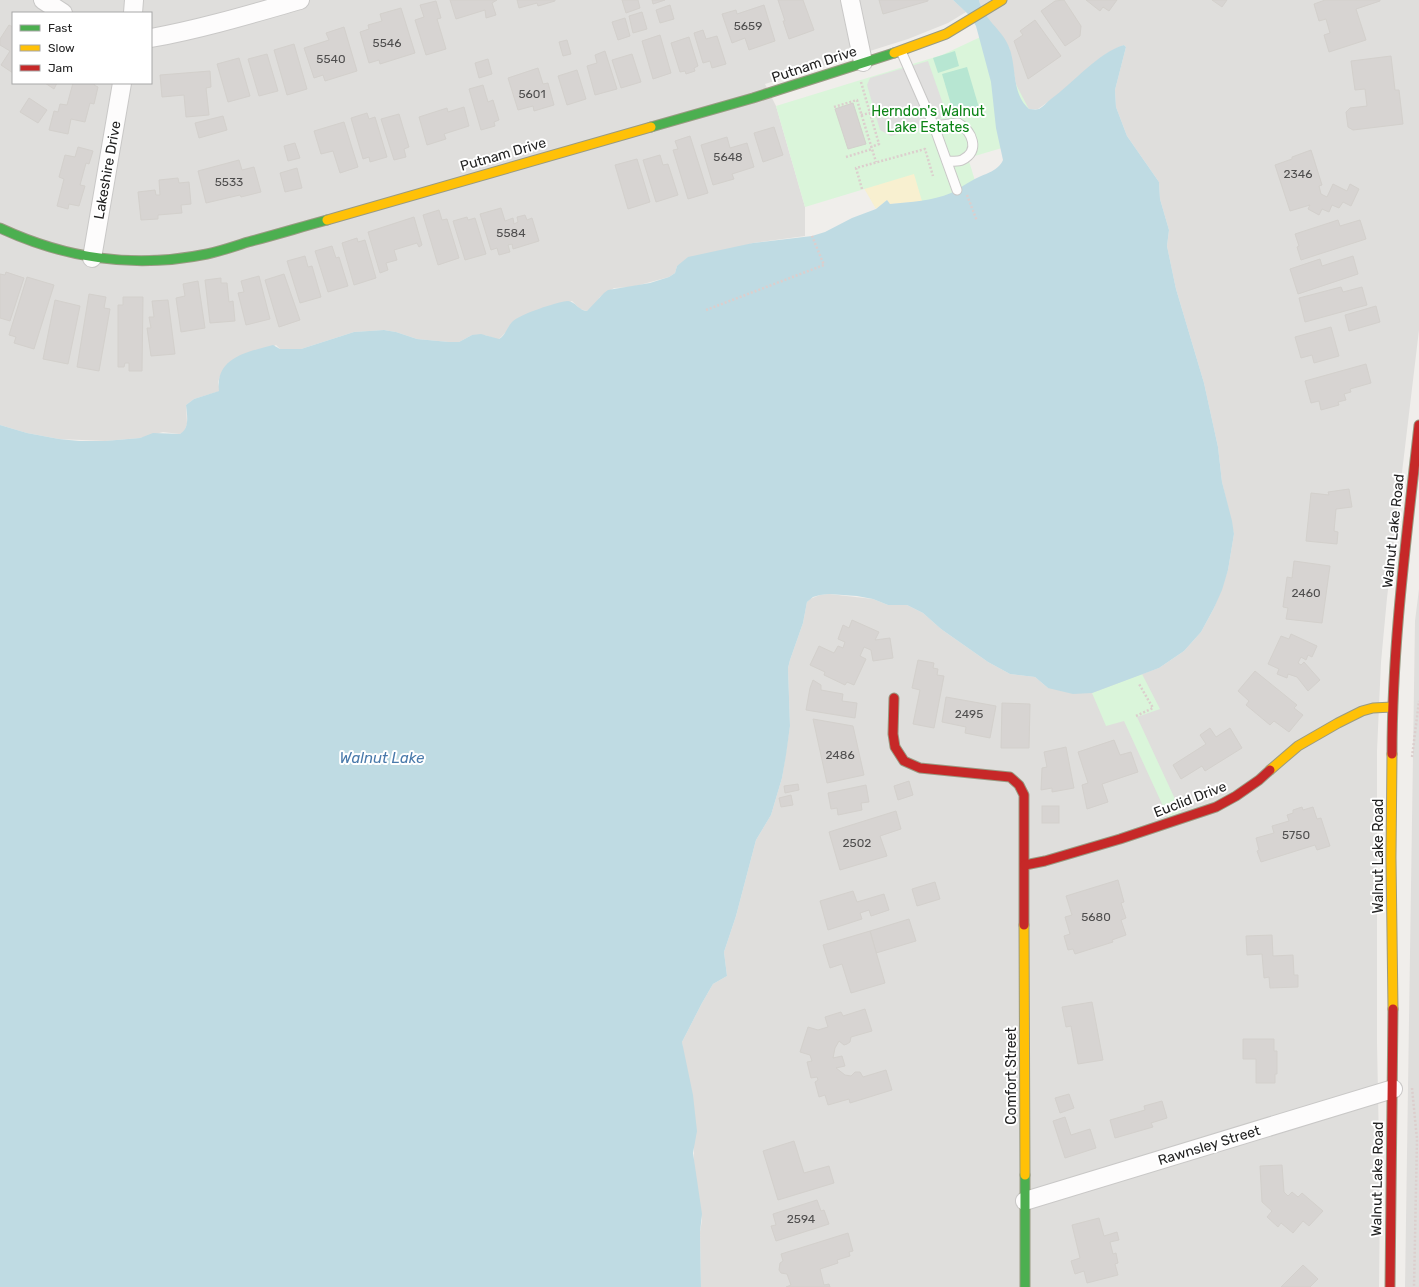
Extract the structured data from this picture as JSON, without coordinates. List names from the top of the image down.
{
  "streets": {
    "street": [
      "Putnam Drive",
      "Lakeshire Drive",
      "Walnut Lake Road",
      "Euclid Drive",
      "Comfort Street",
      "Rawnsley Street"
    ]
  },
  "crossings": [
    ["Putnam Drive", "Lakeshire Drive"],
    ["Walnut Lake Road", "Euclid Drive"],
    ["Walnut Lake Road", "Rawnsley Street"],
    ["Euclid Drive", "Comfort Street"],
    ["Comfort Street", "Rawnsley Street"]
  ],
  "water": ["Walnut Lake"],
  "parks": ["Herndon's Walnut Lake Estates"],
  "house_numbers": [
    "5659",
    "5546",
    "5540",
    "5601",
    "5648",
    "2346",
    "5533",
    "5584",
    "2460",
    "2495",
    "2486",
    "5750",
    "2502",
    "5680",
    "2594"
  ],
  "legend": ["Fast", "Slow", "Jam"]
}
